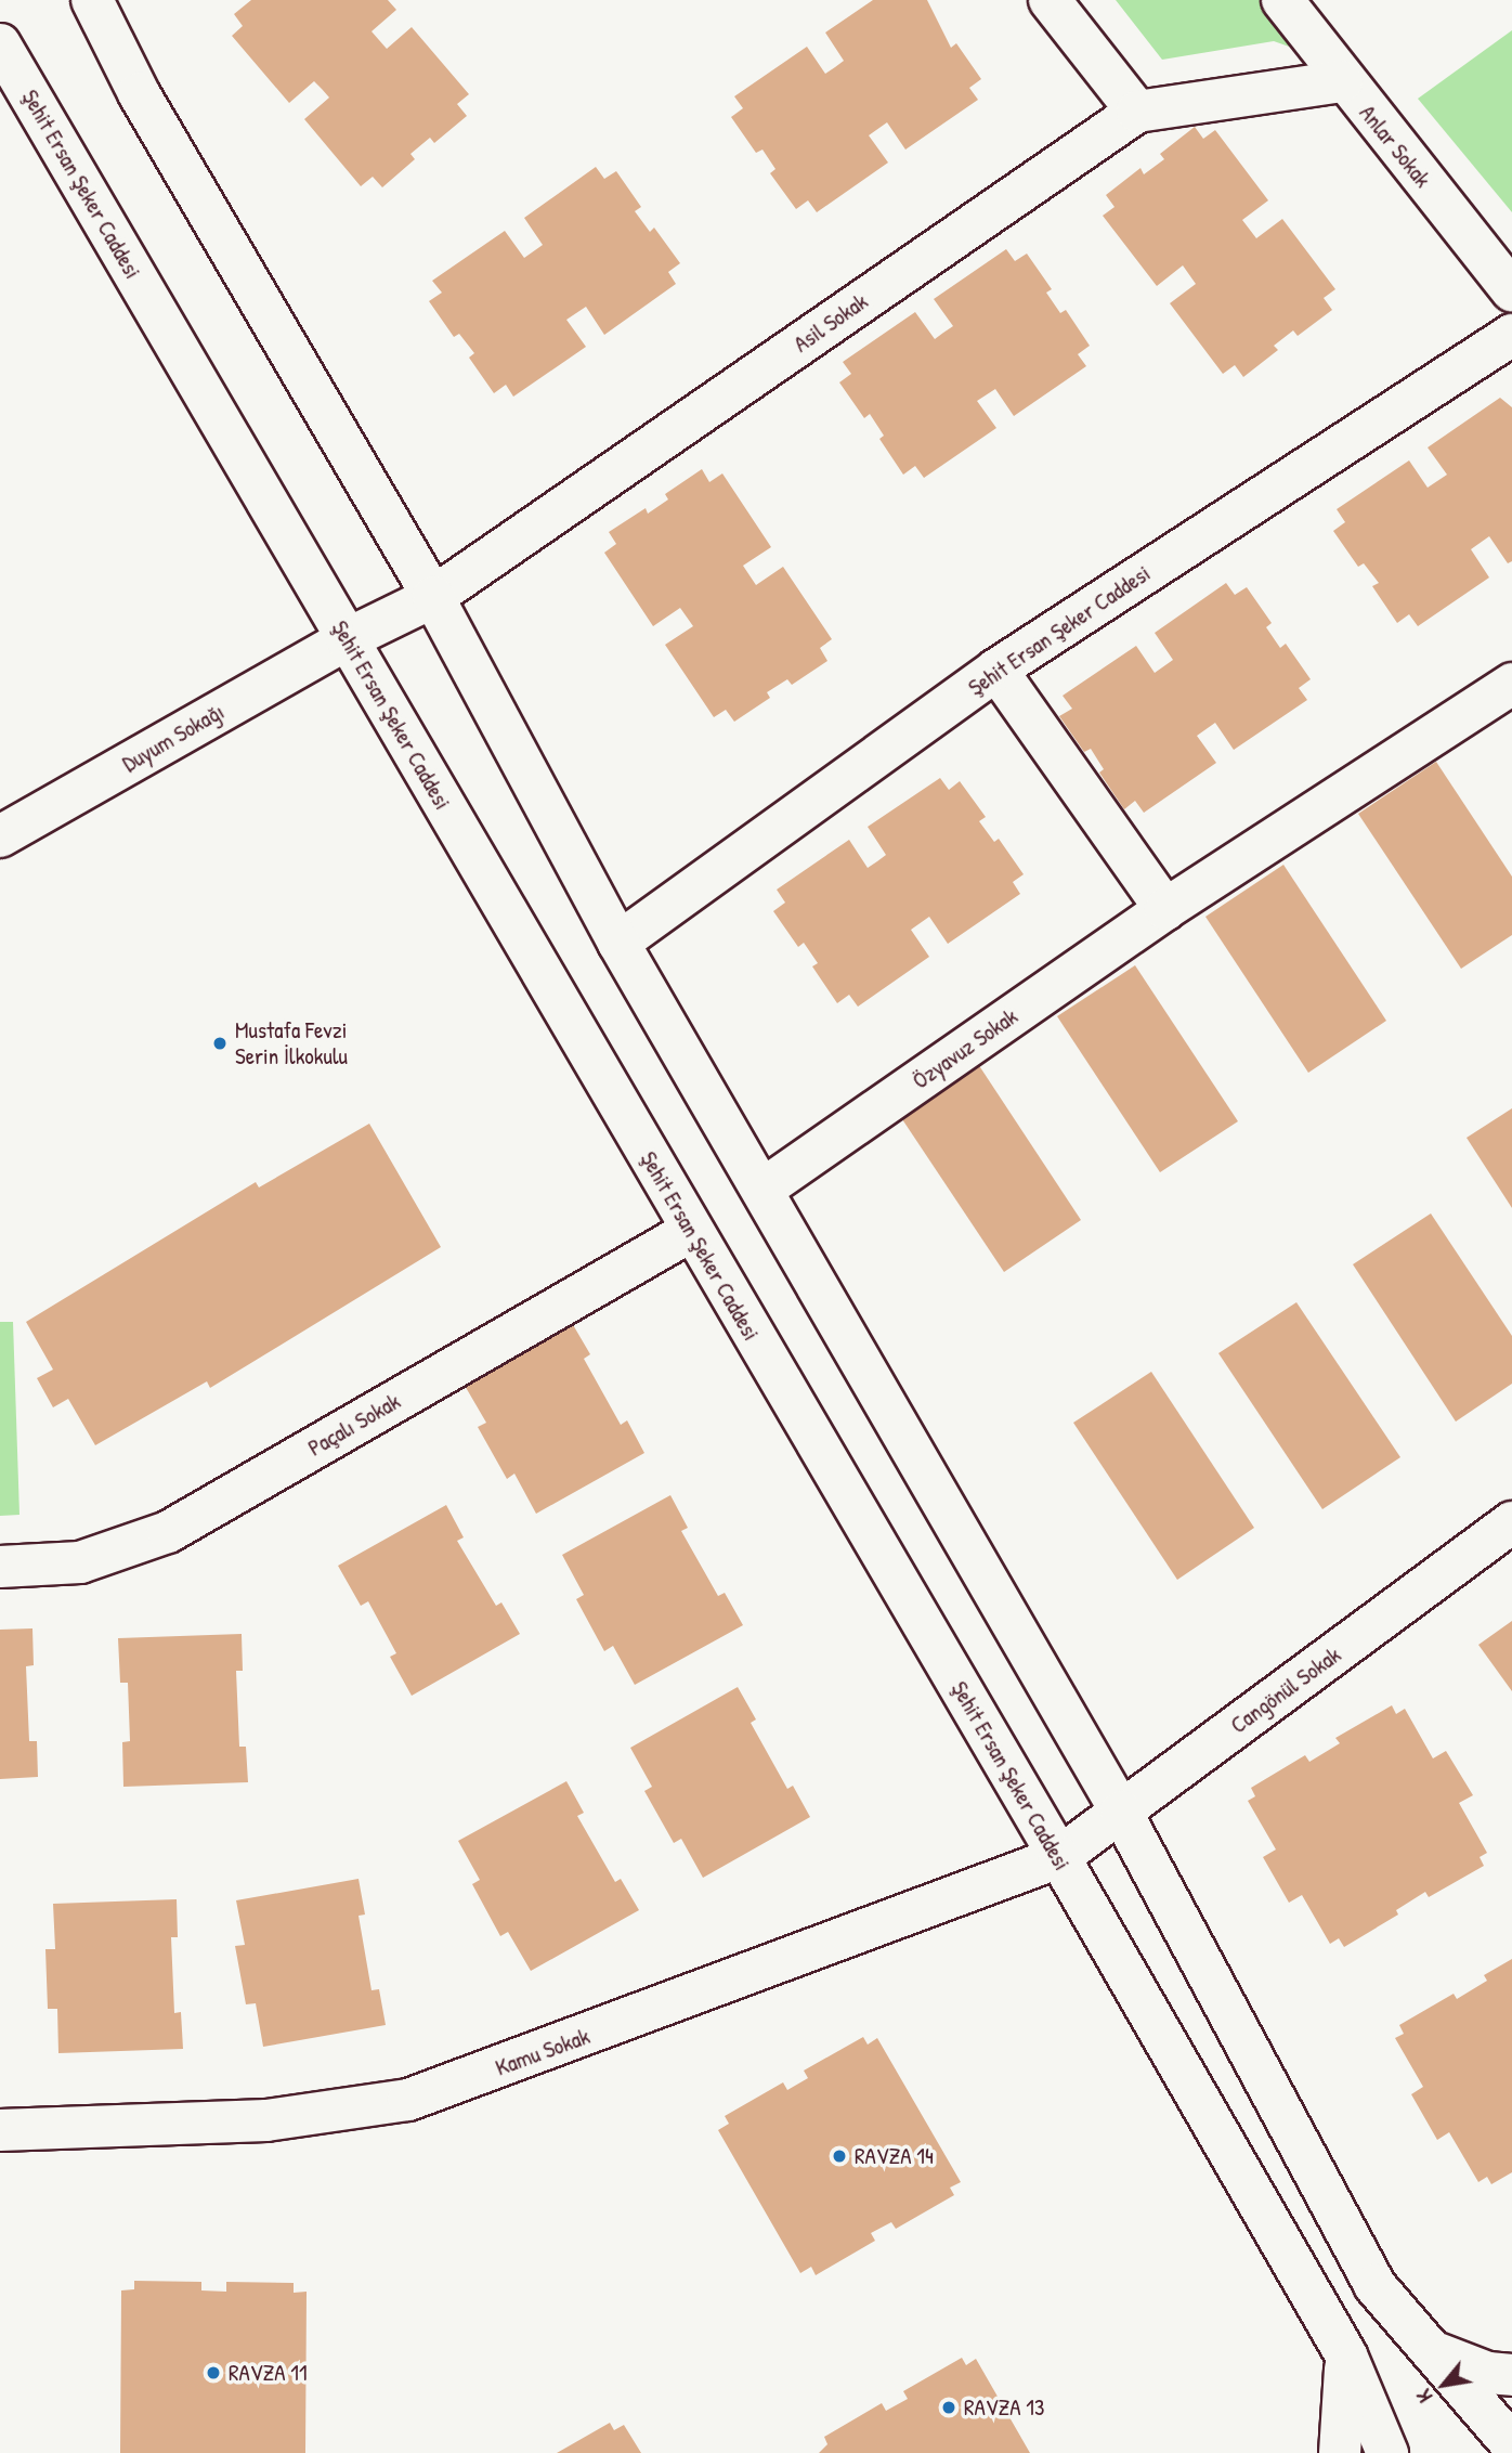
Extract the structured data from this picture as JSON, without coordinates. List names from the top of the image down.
{
  "streets": {
    "street": [
      "Anlar Sokak",
      "Şehit Ersan Şeker Caddesi",
      "Asil Sokak",
      "Duyum Sokağı",
      "Özyavuz Sokak",
      "Paçalı Sokak",
      "Cangönül Sokak",
      "Kamu Sokak"
    ]
  },
  "crossings": [
    ["Anlar Sokak", "Asil Sokak"],
    ["Şehit Ersan Şeker Caddesi", "Asil Sokak"],
    ["Şehit Ersan Şeker Caddesi", "Duyum Sokağı"],
    ["Şehit Ersan Şeker Caddesi", "Paçalı Sokak"],
    ["Şehit Ersan Şeker Caddesi", "Cangönül Sokak"],
    ["Şehit Ersan Şeker Caddesi", "Kamu Sokak"],
    ["Asil Sokak", "Duyum Sokağı"],
    ["Cangönül Sokak", "Kamu Sokak"]
  ],
  "places": [
    "Mustafa Fevzi Serin İlkokulu",
    "RAVZA 14",
    "RAVZA 11",
    "RAVZA 13"
  ],
  "north": "bottom left"
}
